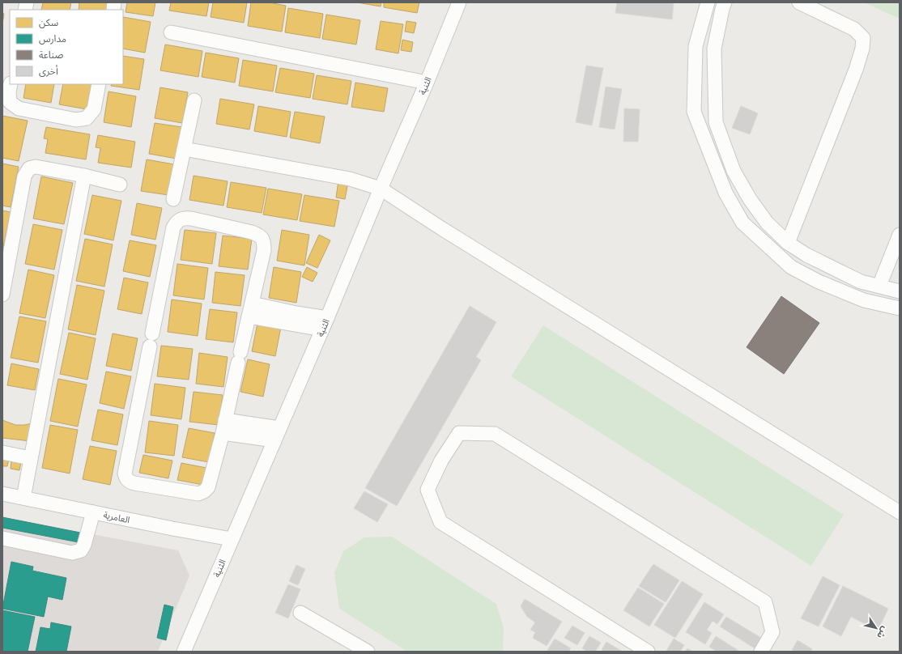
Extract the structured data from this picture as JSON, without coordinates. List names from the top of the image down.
{
  "streets": {
    "street": ["الثنية", "العامرية"]
  },
  "crossings": [
    ["الثنية", "العامرية"]
  ],
  "legend": [
    "سكن",
    "مدارس",
    "صناعة",
    "أخرى"
  ],
  "north": "bottom right"
}
